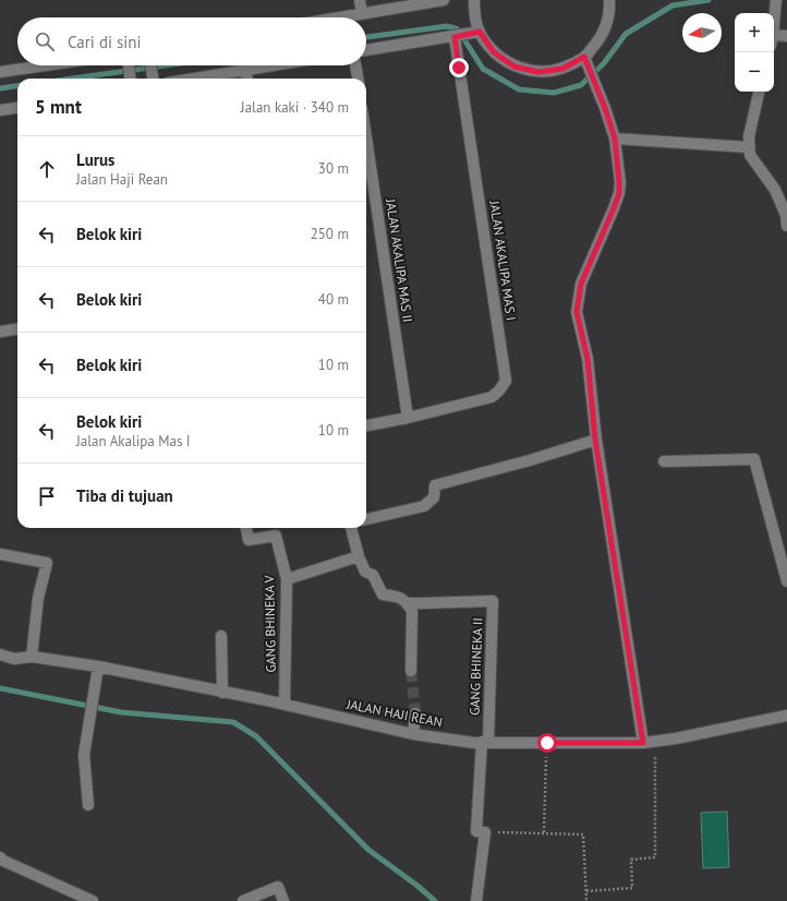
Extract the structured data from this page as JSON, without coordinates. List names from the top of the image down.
{
  "streets": {
    "street": [
      "JALAN AKALIPA MAS II",
      "JALAN AKALIPA MAS I",
      "GANG BHINEKA V",
      "GANG BHINEKA II",
      "JALAN HAJI REAN"
    ]
  },
  "crossings": [
    ["JALAN AKALIPA MAS II", "JALAN AKALIPA MAS I"],
    ["GANG BHINEKA V", "JALAN HAJI REAN"],
    ["GANG BHINEKA II", "JALAN HAJI REAN"]
  ],
  "north": "left",
  "page": {
    "map_buttons": ["+", "−"],
    "search": "Cari di sini",
    "heading": ["5 mnt", "Jalan kaki · 340 m"],
    "list": [
      ["Lurus", "Jalan Haji Rean", "30 m"],
      ["Belok kiri", "250 m"],
      ["Belok kiri", "40 m"],
      ["Belok kiri", "10 m"],
      ["Belok kiri", "Jalan Akalipa Mas I", "10 m"],
      "Tiba di tujuan"
    ]
  }
}
